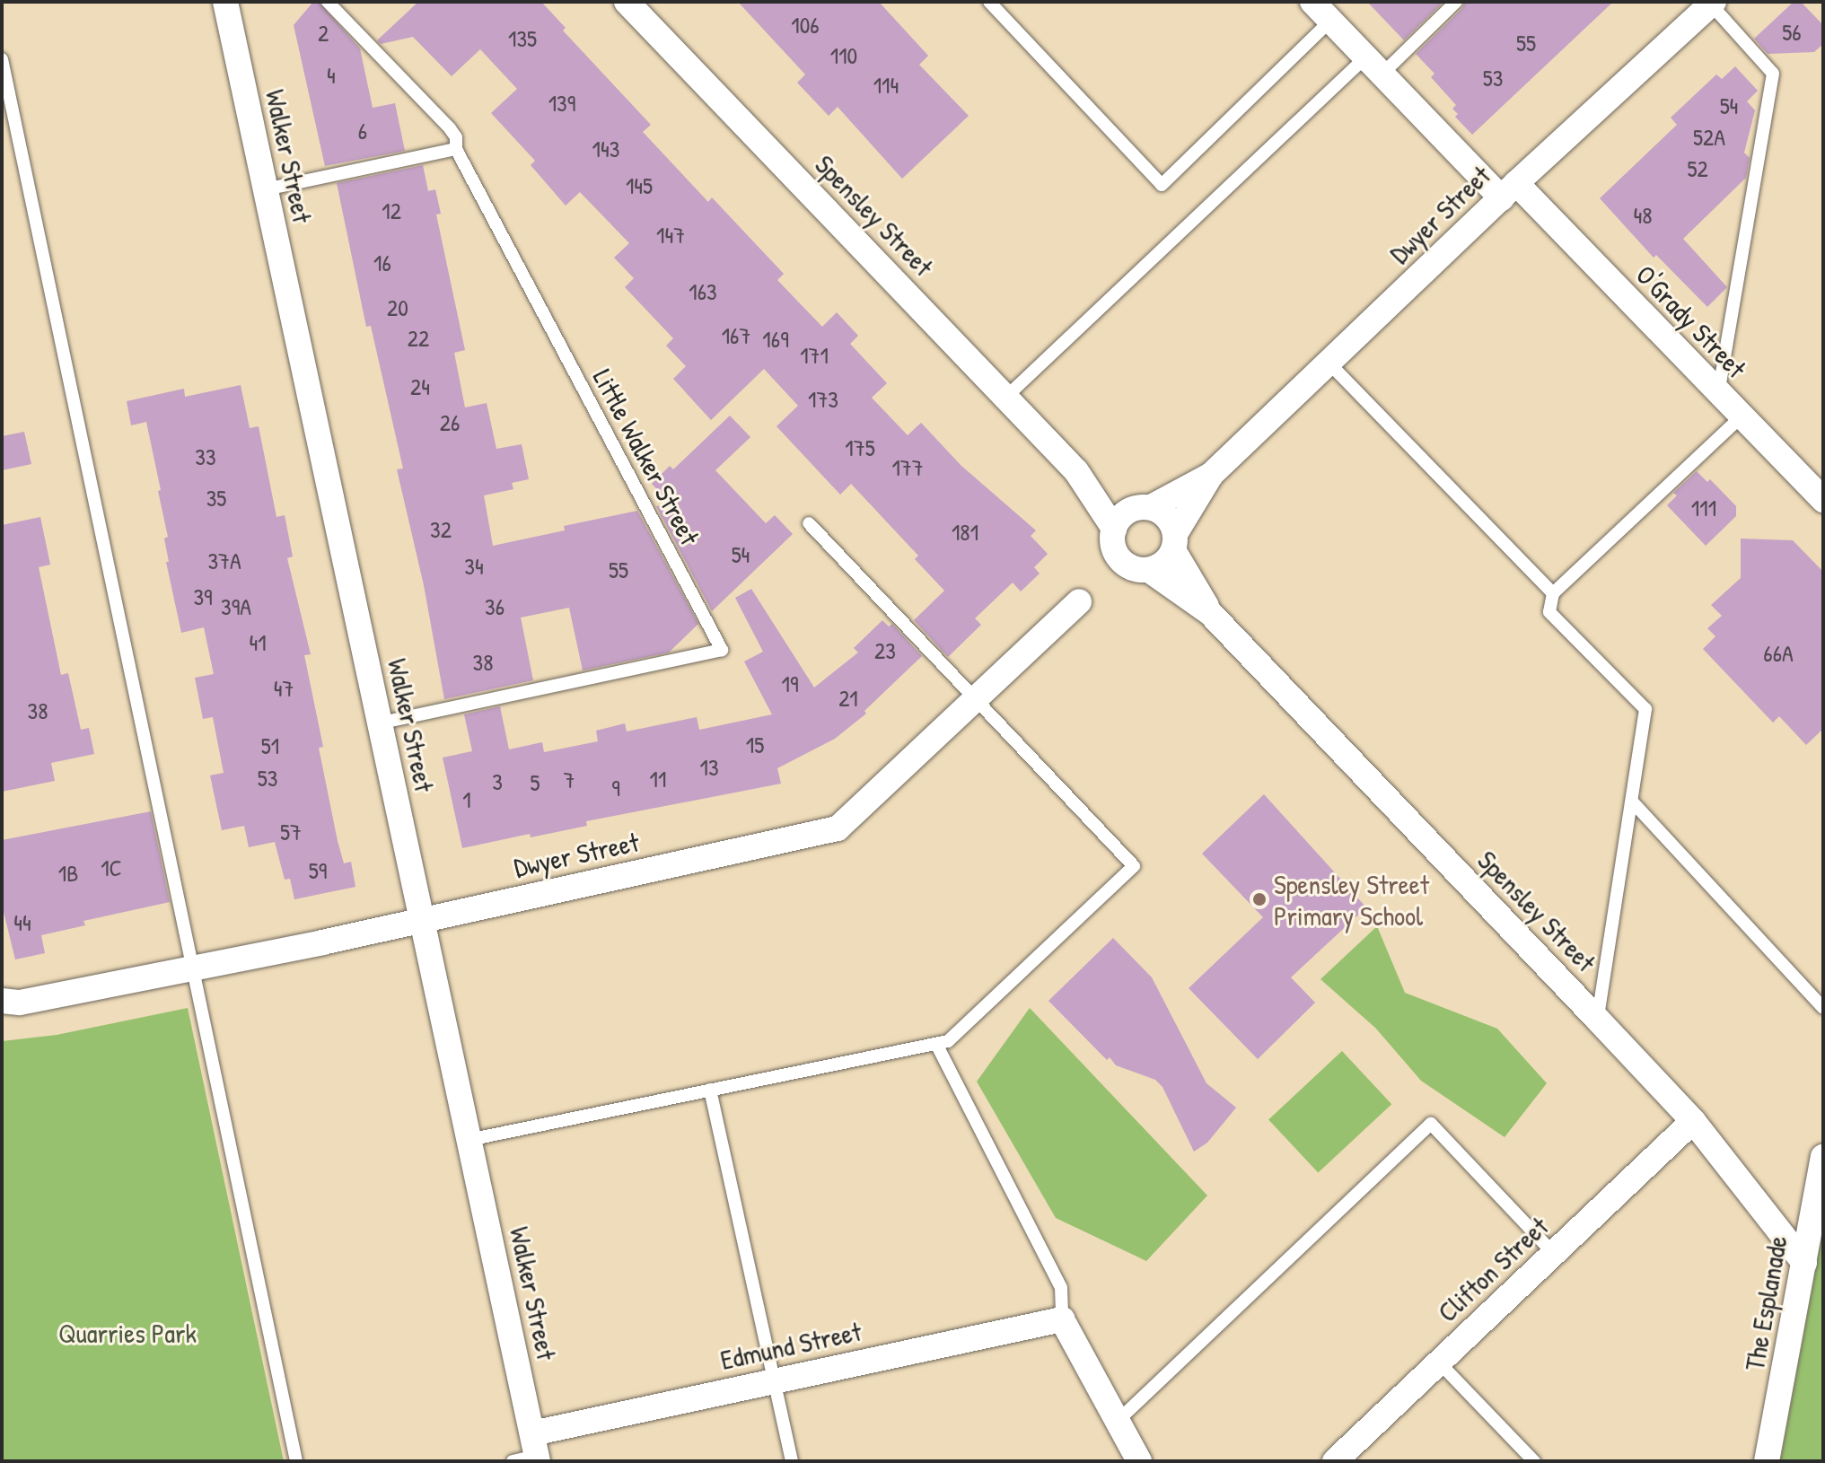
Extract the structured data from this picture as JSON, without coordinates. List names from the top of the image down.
{
  "streets": {
    "street": [
      "Walker Street",
      "Dwyer Street",
      "Spensley Street",
      "O'Grady Street",
      "Clifton Street",
      "The Esplanade",
      "Edmund Street"
    ],
    "lane": ["Little Walker Street"]
  },
  "crossings": [
    ["Walker Street", "Dwyer Street"],
    ["Walker Street", "Little Walker Street"],
    ["Walker Street", "Edmund Street"],
    ["Dwyer Street", "Spensley Street"],
    ["Dwyer Street", "O'Grady Street"],
    ["Spensley Street", "Clifton Street"],
    ["Spensley Street", "The Esplanade"]
  ],
  "parks": ["Quarries Park"],
  "places": ["Spensley Street Primary School"],
  "house_numbers": [
    "106",
    "56",
    "2",
    "135",
    "55",
    "110",
    "4",
    "53",
    "114",
    "139",
    "54",
    "6",
    "52A",
    "143",
    "52",
    "145",
    "12",
    "48",
    "147",
    "16",
    "163",
    "20",
    "167",
    "22",
    "169",
    "171",
    "24",
    "173",
    "26",
    "175",
    "33",
    "177",
    "35",
    "111",
    "32",
    "181",
    "54",
    "37A",
    "34",
    "55",
    "39",
    "39A",
    "36",
    "41",
    "23",
    "66A",
    "38",
    "19",
    "47",
    "21",
    "38",
    "15",
    "51",
    "13",
    "53",
    "11",
    "7",
    "3",
    "5",
    "9",
    "1",
    "57",
    "1C",
    "59",
    "1B",
    "44"
  ]
}
